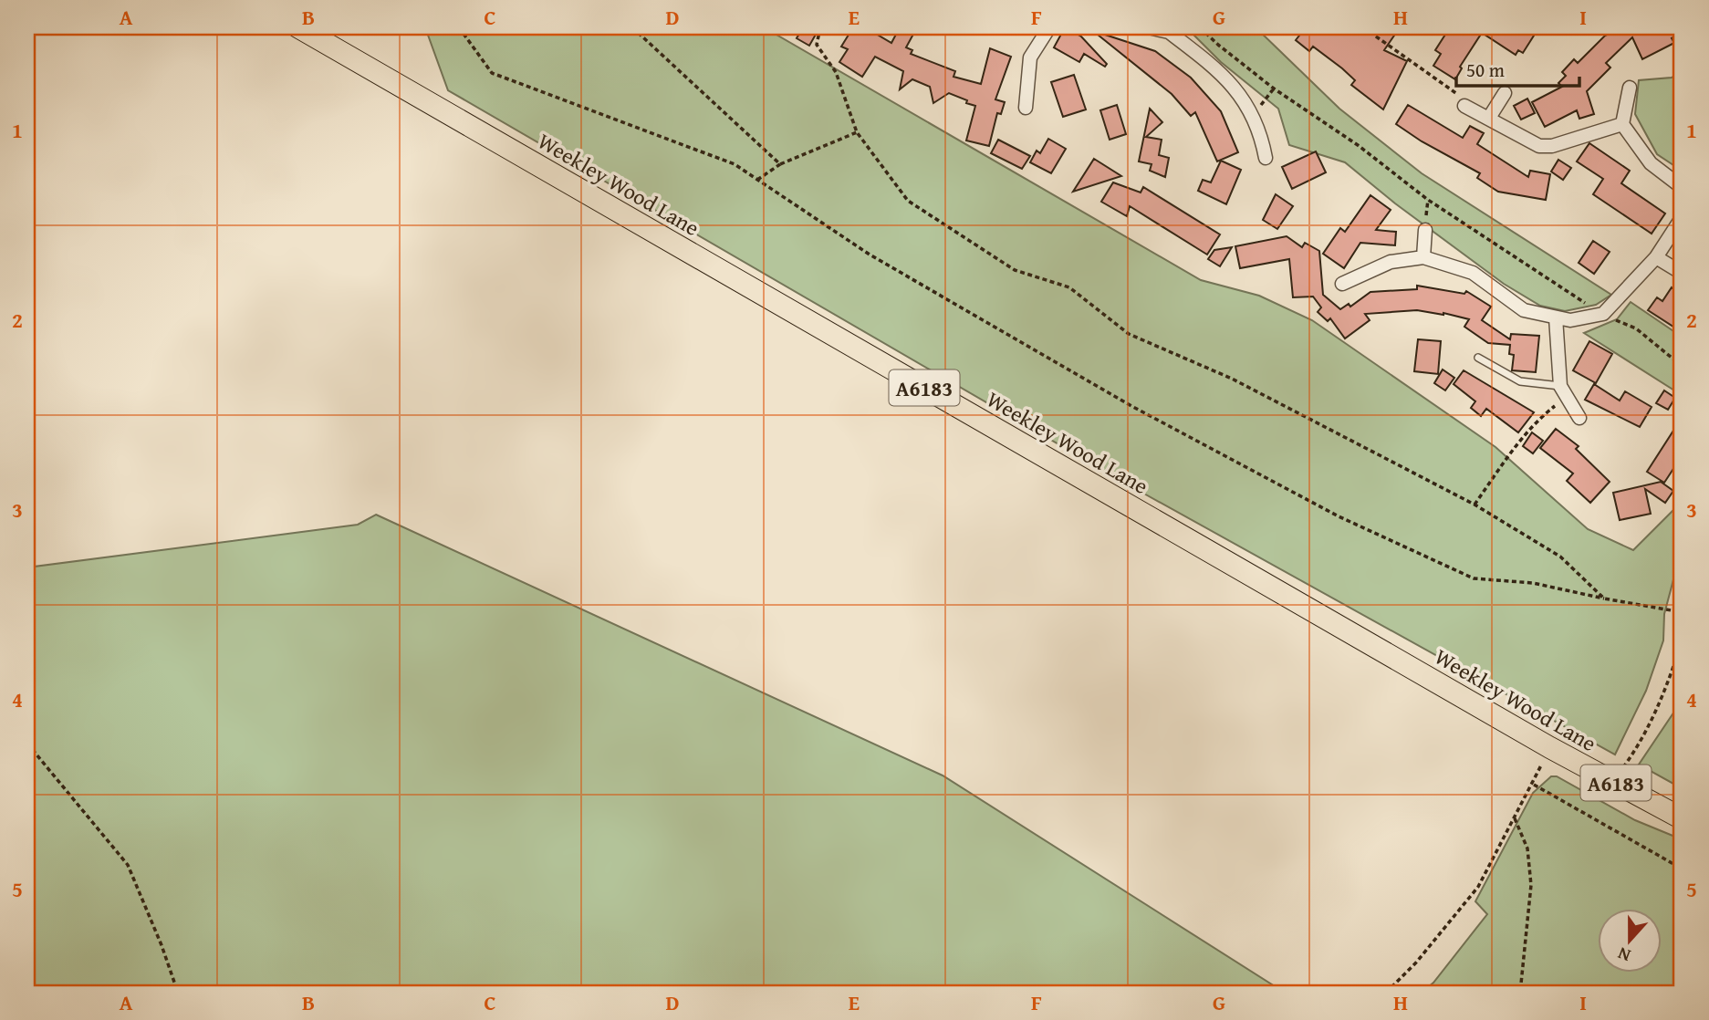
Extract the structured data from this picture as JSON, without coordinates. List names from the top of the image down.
{
  "streets": {
    "main road": ["Weekley Wood Lane", "A6183"]
  },
  "scale_bar": "50 m",
  "north": "bottom",
  "grid": {
    "columns": [
      "A",
      "B",
      "C",
      "D",
      "E",
      "F",
      "G",
      "H",
      "I"
    ],
    "rows": [
      "1",
      "2",
      "3",
      "4",
      "5"
    ]
  }
}
